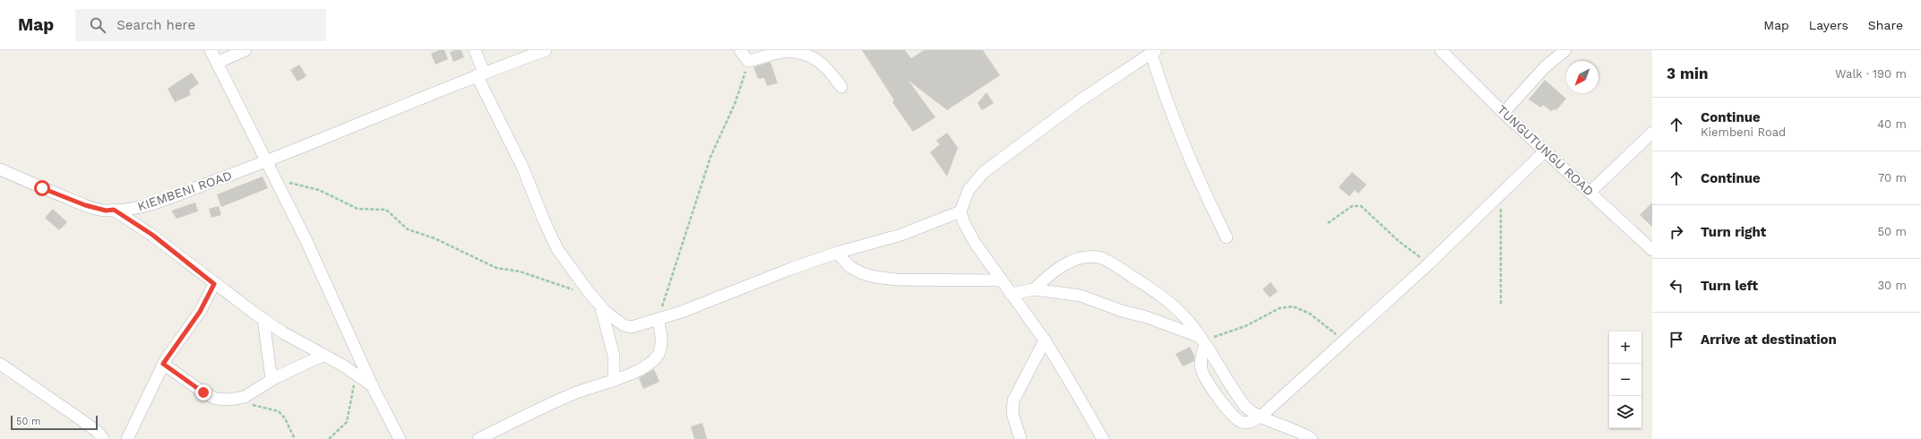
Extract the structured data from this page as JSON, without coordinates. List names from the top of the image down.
{
  "streets": {
    "street": ["TUNGUTUNGU ROAD", "KIEMBENI ROAD"]
  },
  "scale_bar": "50 m",
  "north": "bottom left",
  "page": {
    "header": "Map",
    "search": "Search here",
    "nav": ["Map", "Layers", "Share"],
    "heading": ["3 min", "Walk · 190 m"],
    "list": [
      ["Continue", "Kiembeni Road", "40 m"],
      ["Continue", "70 m"],
      ["Turn right", "50 m"],
      ["Turn left", "30 m"],
      "Arrive at destination"
    ],
    "map_buttons": ["+", "−"],
    "scale": "50 m"
  }
}
